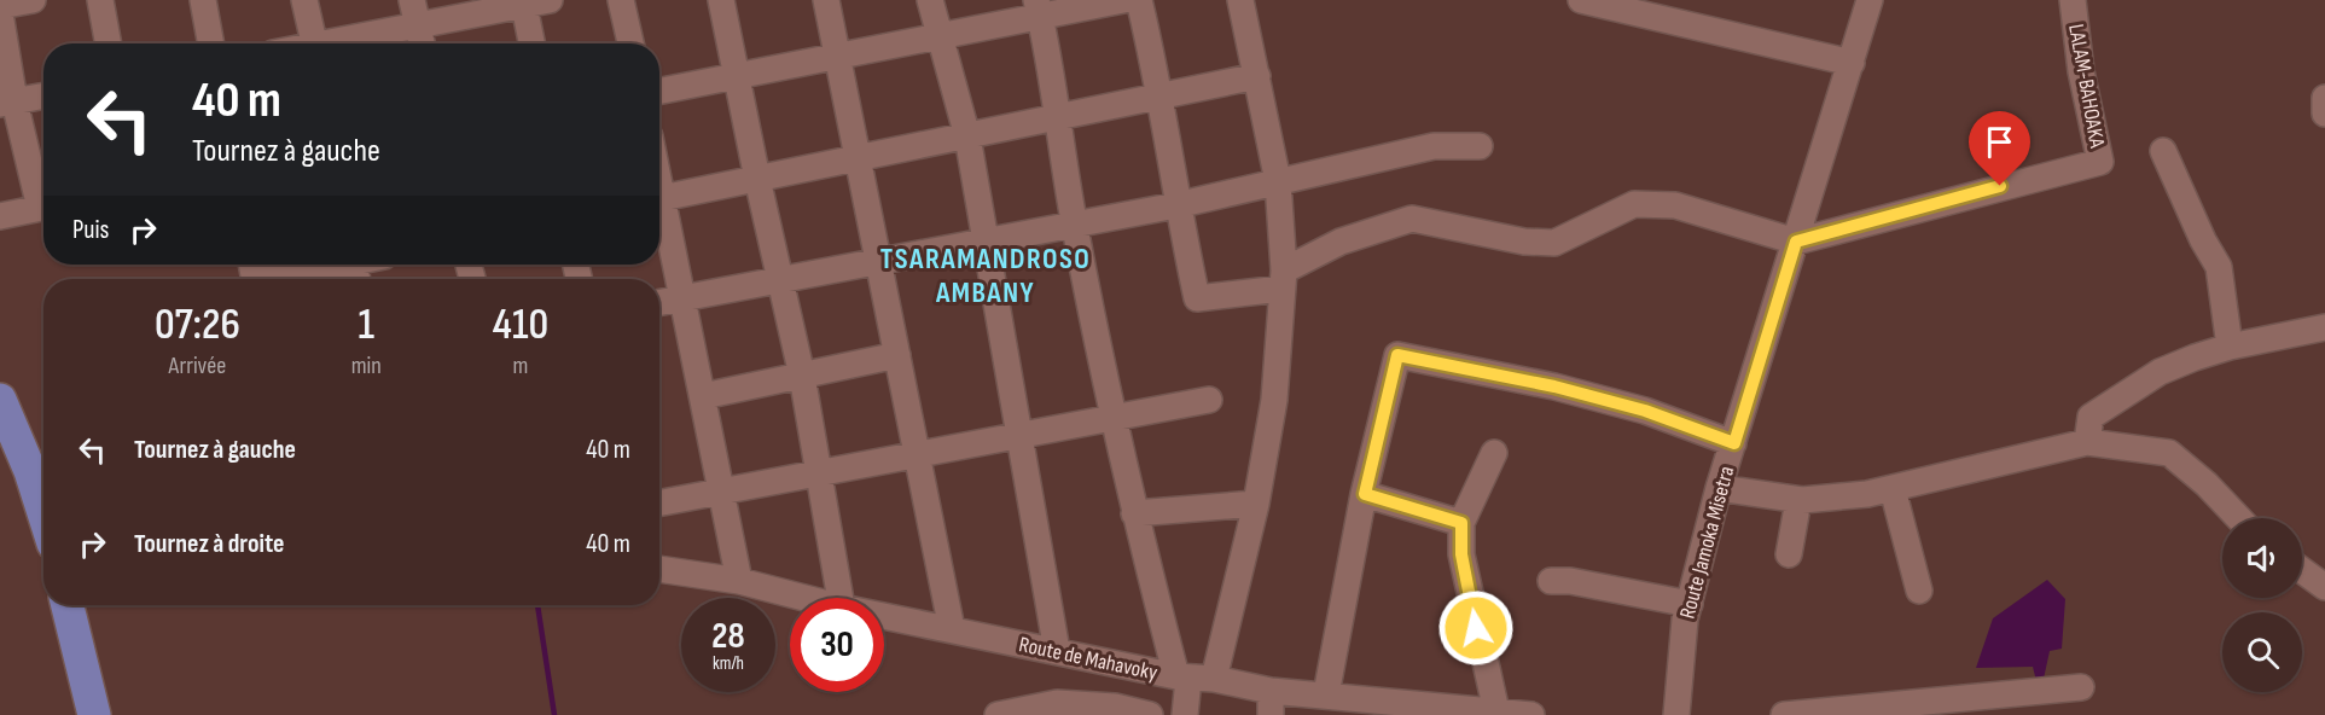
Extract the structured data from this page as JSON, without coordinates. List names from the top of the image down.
{
  "streets": {
    "street": ["LALAM-BAHOAKA", "Route Jamoka Misetra", "Route de Mahavoky"]
  },
  "crossings": [
    ["LALAM-BAHOAKA", "Route Jamoka Misetra"]
  ],
  "districts": ["TSARAMANDROSO AMBANY"],
  "page": {
    "turn": ["40 m", "Tournez à gauche"],
    "then": "Puis",
    "eta": [
      "07:26",
      "Arrivée",
      "1",
      "min",
      "410",
      "m"
    ],
    "list": [
      {
        "name": "Tournez à gauche",
        "value": "40 m"
      },
      {
        "name": "Tournez à droite",
        "value": "40 m"
      }
    ],
    "speed": "28 km/h",
    "limit": "30"
  }
}
